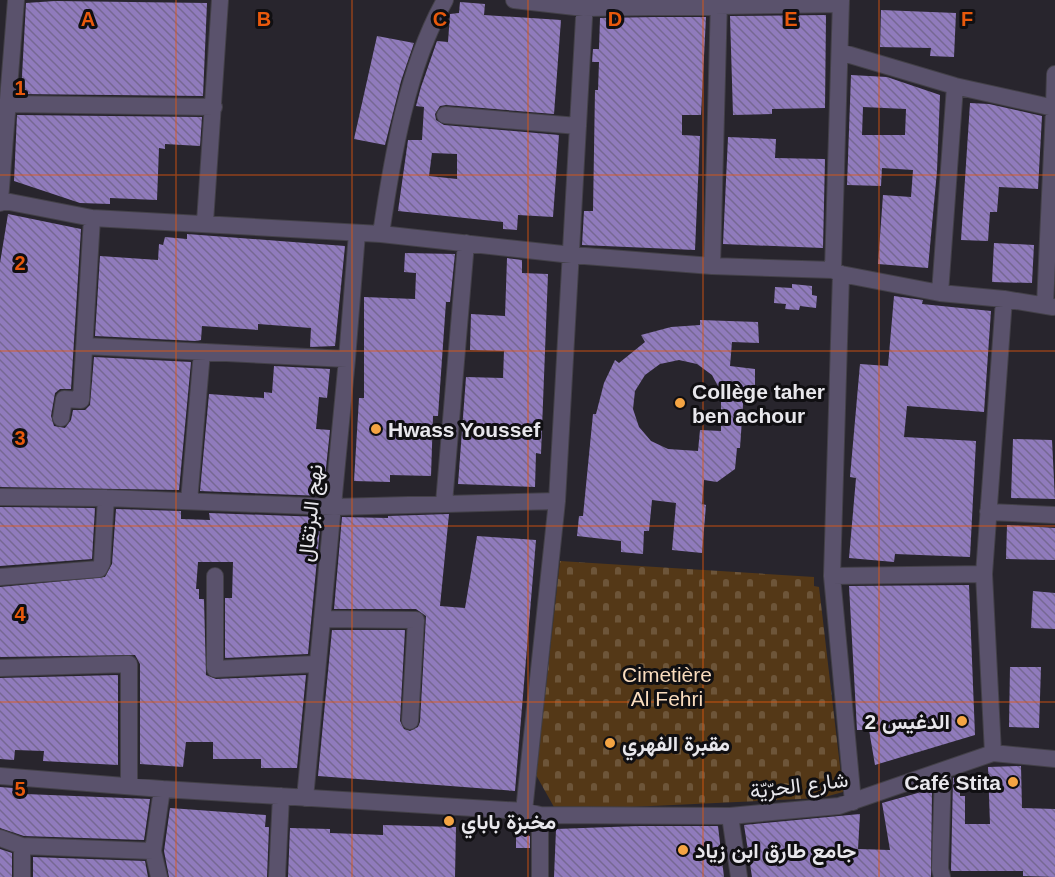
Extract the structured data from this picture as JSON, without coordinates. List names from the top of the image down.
{
  "streets": {
    "street": ["نهج البرتقال", "شارع الحرّيّة"]
  },
  "crossings": [
    ["نهج البرتقال", "شارع الحرّيّة"]
  ],
  "parks": ["Cimetière Al Fehri"],
  "places": [
    "Collège taher ben achour",
    "Hwass Youssef",
    "الدغيس 2",
    "مقبرة الفهري",
    "Café Stita",
    "مخبزة باباي",
    "جامع طارق ابن زياد"
  ],
  "grid": {
    "columns": [
      "A",
      "B",
      "C",
      "D",
      "E",
      "F"
    ],
    "rows": [
      "1",
      "2",
      "3",
      "4",
      "5"
    ]
  }
}
